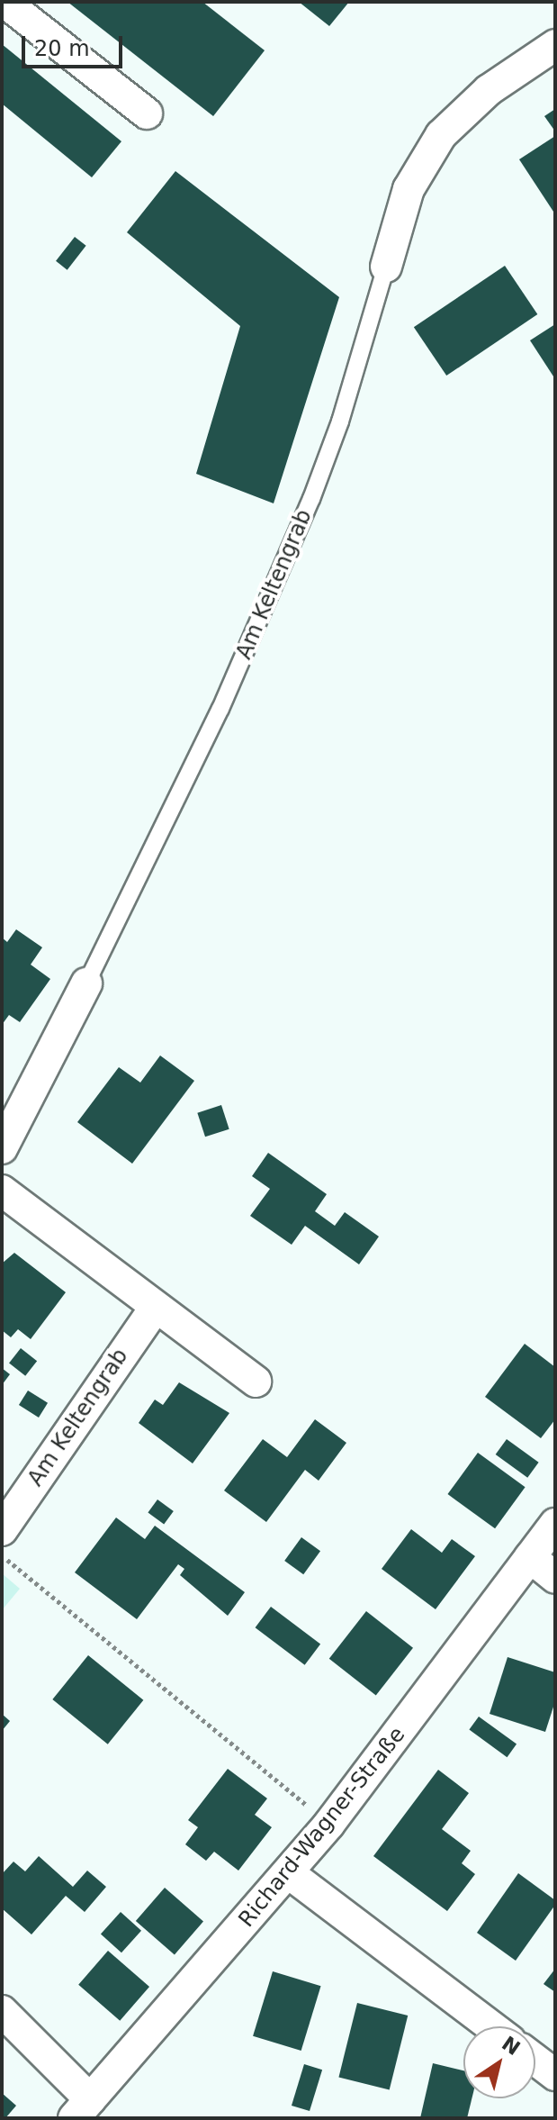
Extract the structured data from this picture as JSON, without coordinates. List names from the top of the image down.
{
  "streets": {
    "street": ["Am Keltengrab", "Richard-Wagner-Straße"]
  },
  "scale_bar": "20 m",
  "north": "top right"
}
